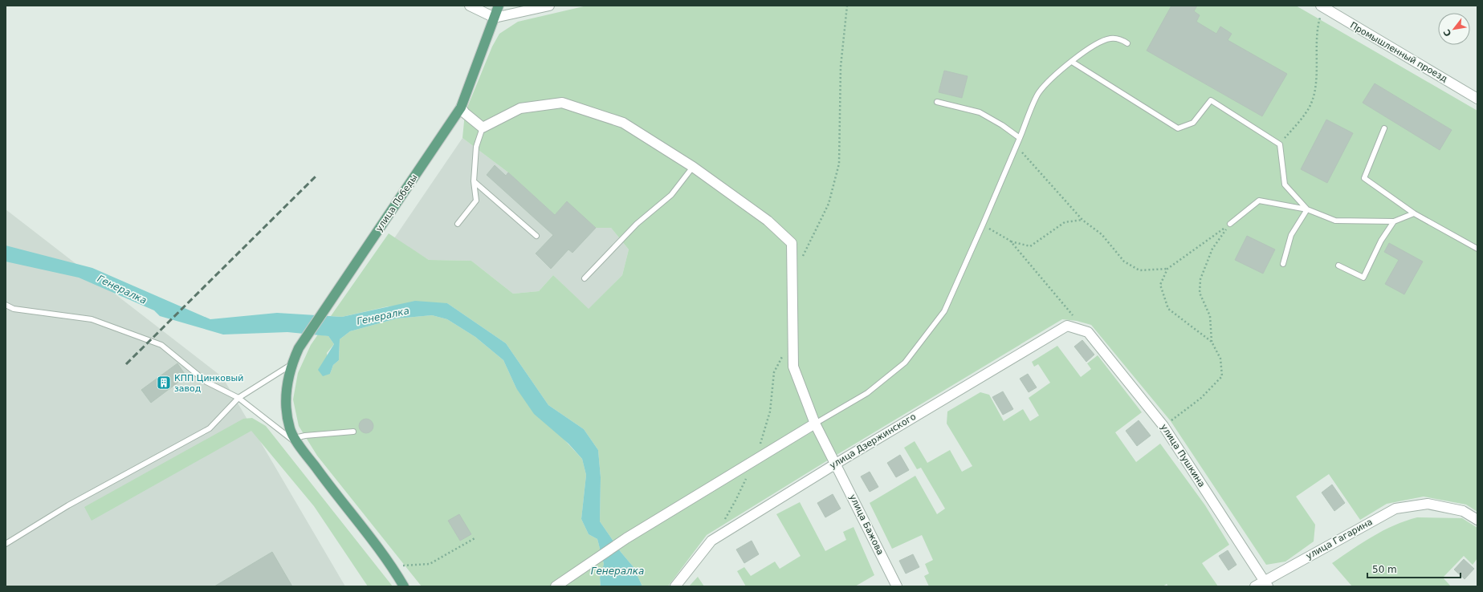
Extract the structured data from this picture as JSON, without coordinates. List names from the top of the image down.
{
  "streets": {
    "main road": ["улица Победы"],
    "street": [
      "Промышленный проезд",
      "улица Дзержинского",
      "улица Пушкина",
      "улица Бажова",
      "улица Гагарина"
    ]
  },
  "crossings": [
    ["улица Дзержинского", "улица Пушкина"],
    ["улица Дзержинского", "улица Бажова"],
    ["улица Пушкина", "улица Гагарина"]
  ],
  "water": ["Генералка"],
  "places": {
    "building": ["КПП Цинковый завод"]
  },
  "scale_bar": "50 m",
  "north": "bottom left"
}
